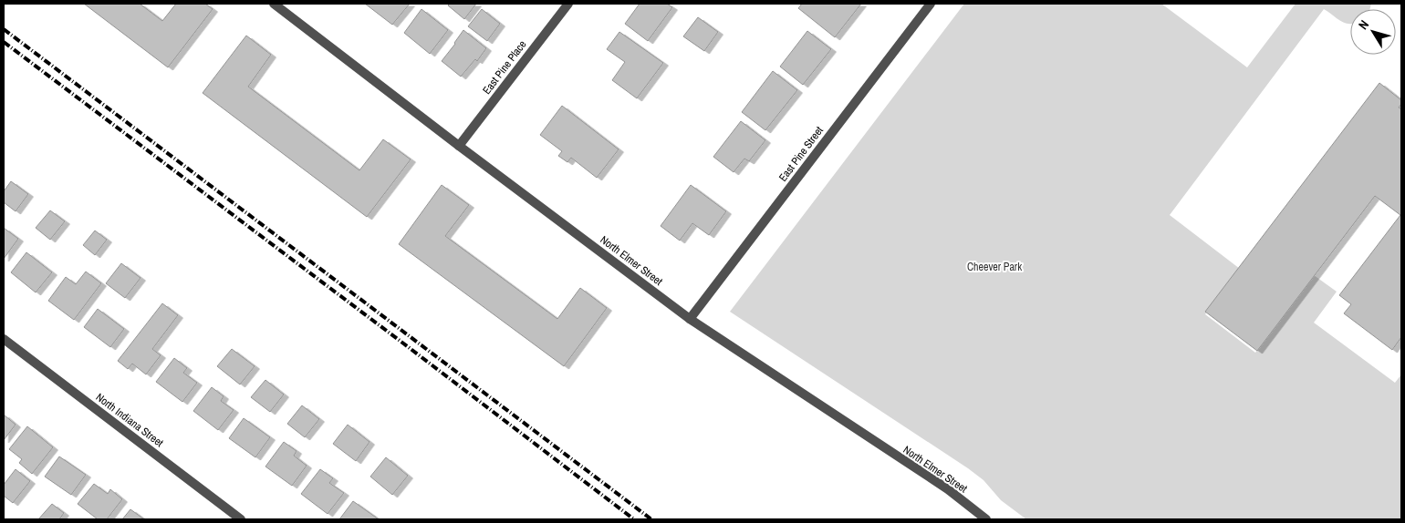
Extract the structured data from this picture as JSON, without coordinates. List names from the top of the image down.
{
  "streets": {
    "street": [
      "East Pine Place",
      "East Pine Street",
      "North Elmer Street",
      "North Indiana Street"
    ]
  },
  "crossings": [
    ["East Pine Place", "North Elmer Street"],
    ["East Pine Street", "North Elmer Street"]
  ],
  "parks": ["Cheever Park"],
  "north": "top left"
}
